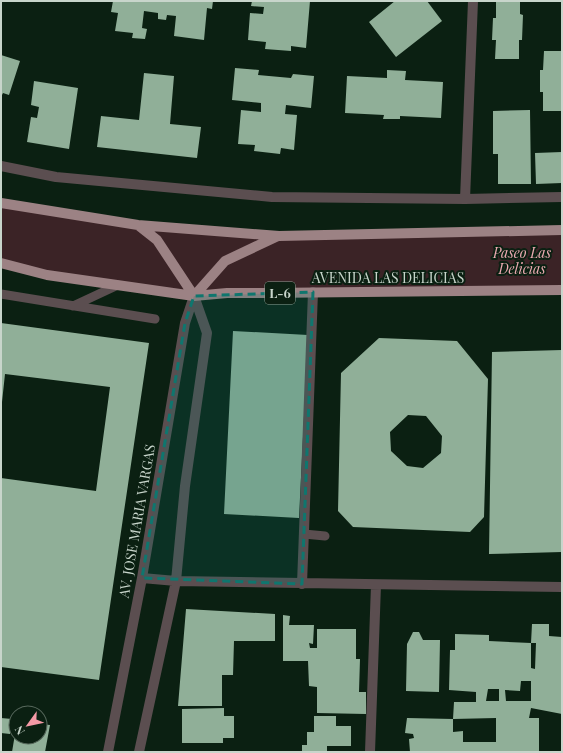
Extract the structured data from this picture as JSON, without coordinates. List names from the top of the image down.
{
  "streets": {
    "main road": ["AVENIDA LAS DELICIAS", "L-6"],
    "street": ["AV. JOSE MARIA VARGAS"]
  },
  "crossings": [
    ["AVENIDA LAS DELICIAS", "AV. JOSE MARIA VARGAS"]
  ],
  "parks": ["Paseo Las Delicias"],
  "north": "bottom left"
}
